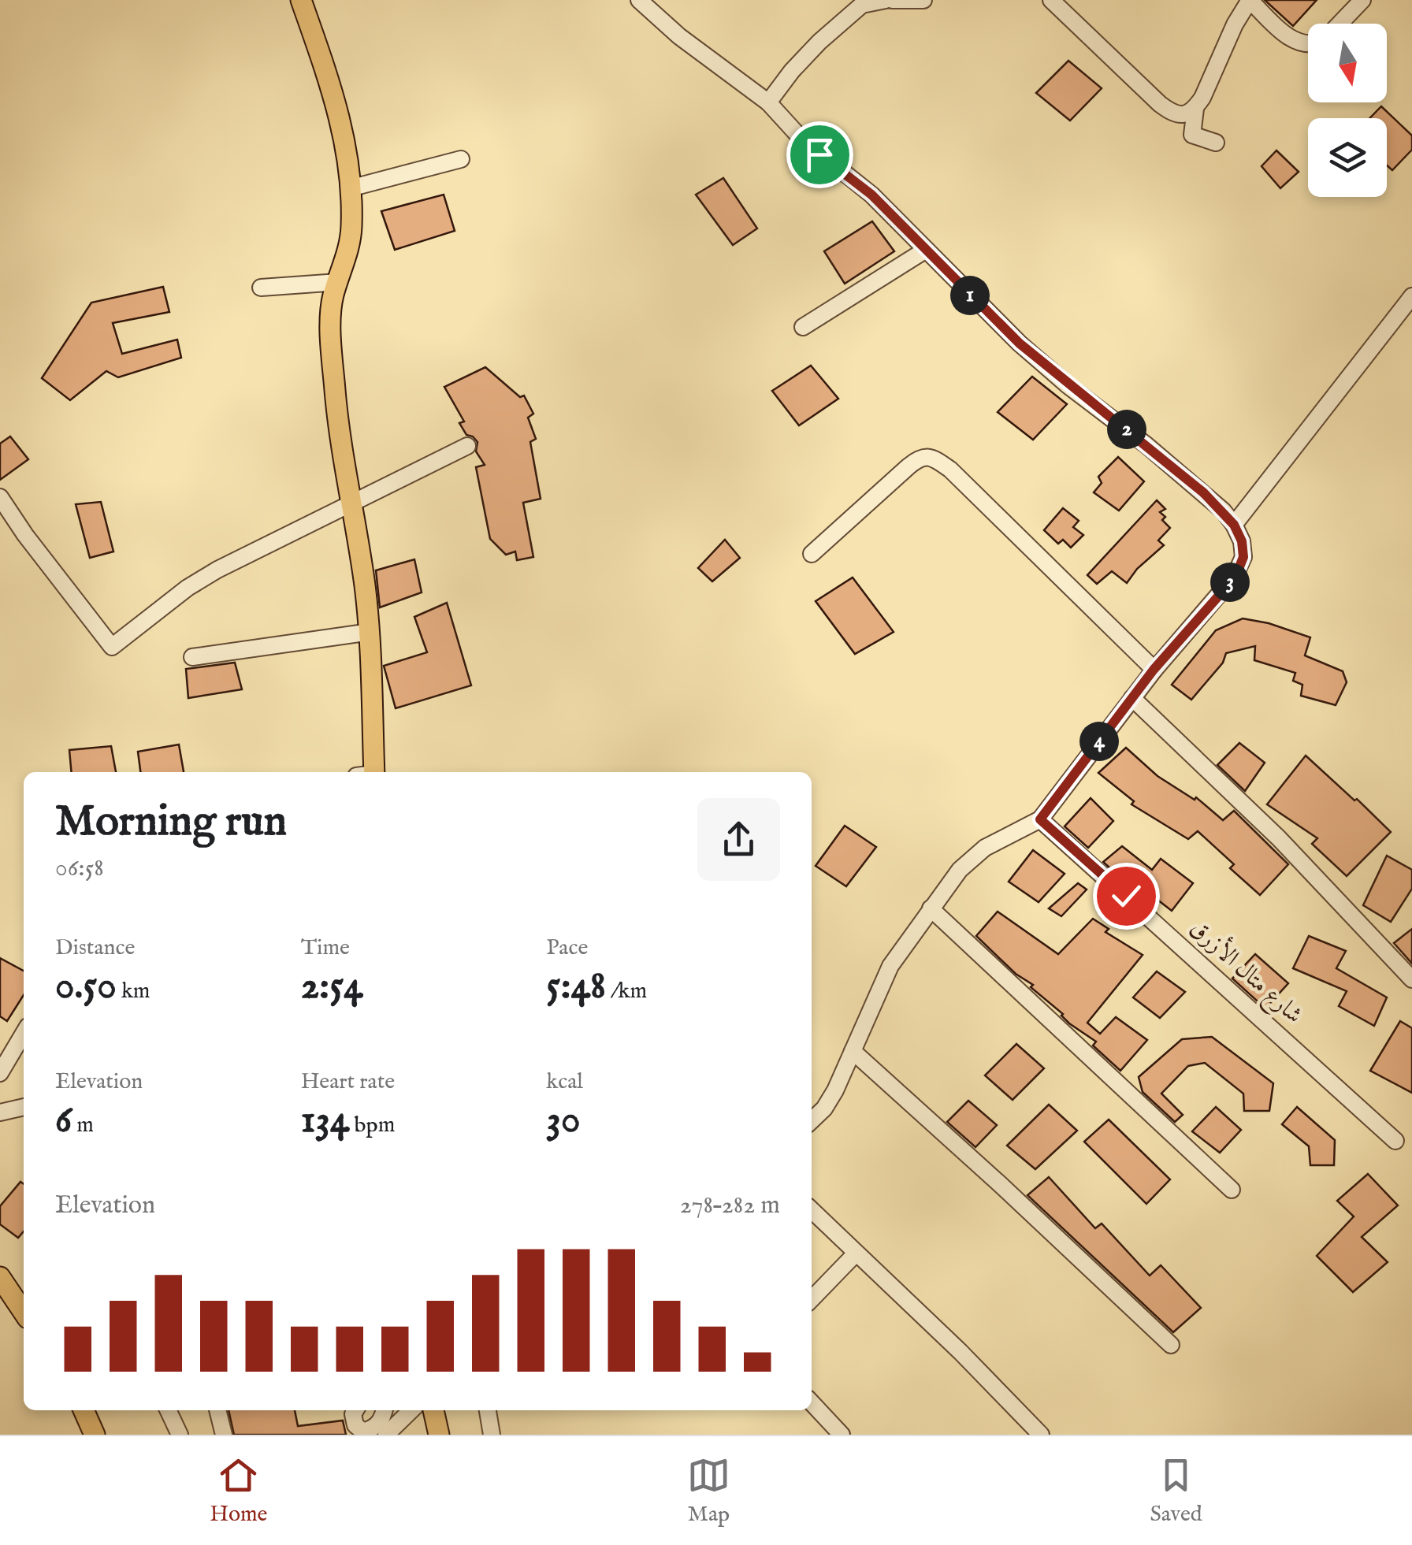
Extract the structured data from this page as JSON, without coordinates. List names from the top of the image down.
{
  "streets": {
    "street": ["شارع متال الأزرق"]
  },
  "north": "bottom",
  "page": {
    "pins": [
      "1",
      "2",
      "3",
      "4"
    ],
    "heading": ["Morning run", "06:58"],
    "stats": [
      ["Distance", "0.50 km"],
      ["Time", "2:54"],
      ["Pace", "5:48 /km"],
      ["Elevation", "6 m"],
      ["Heart rate", "134 bpm"],
      ["kcal", "30"]
    ],
    "chart": ["Elevation", "278–282 m"],
    "tabs": ["Home", "Map", "Saved"]
  }
}
